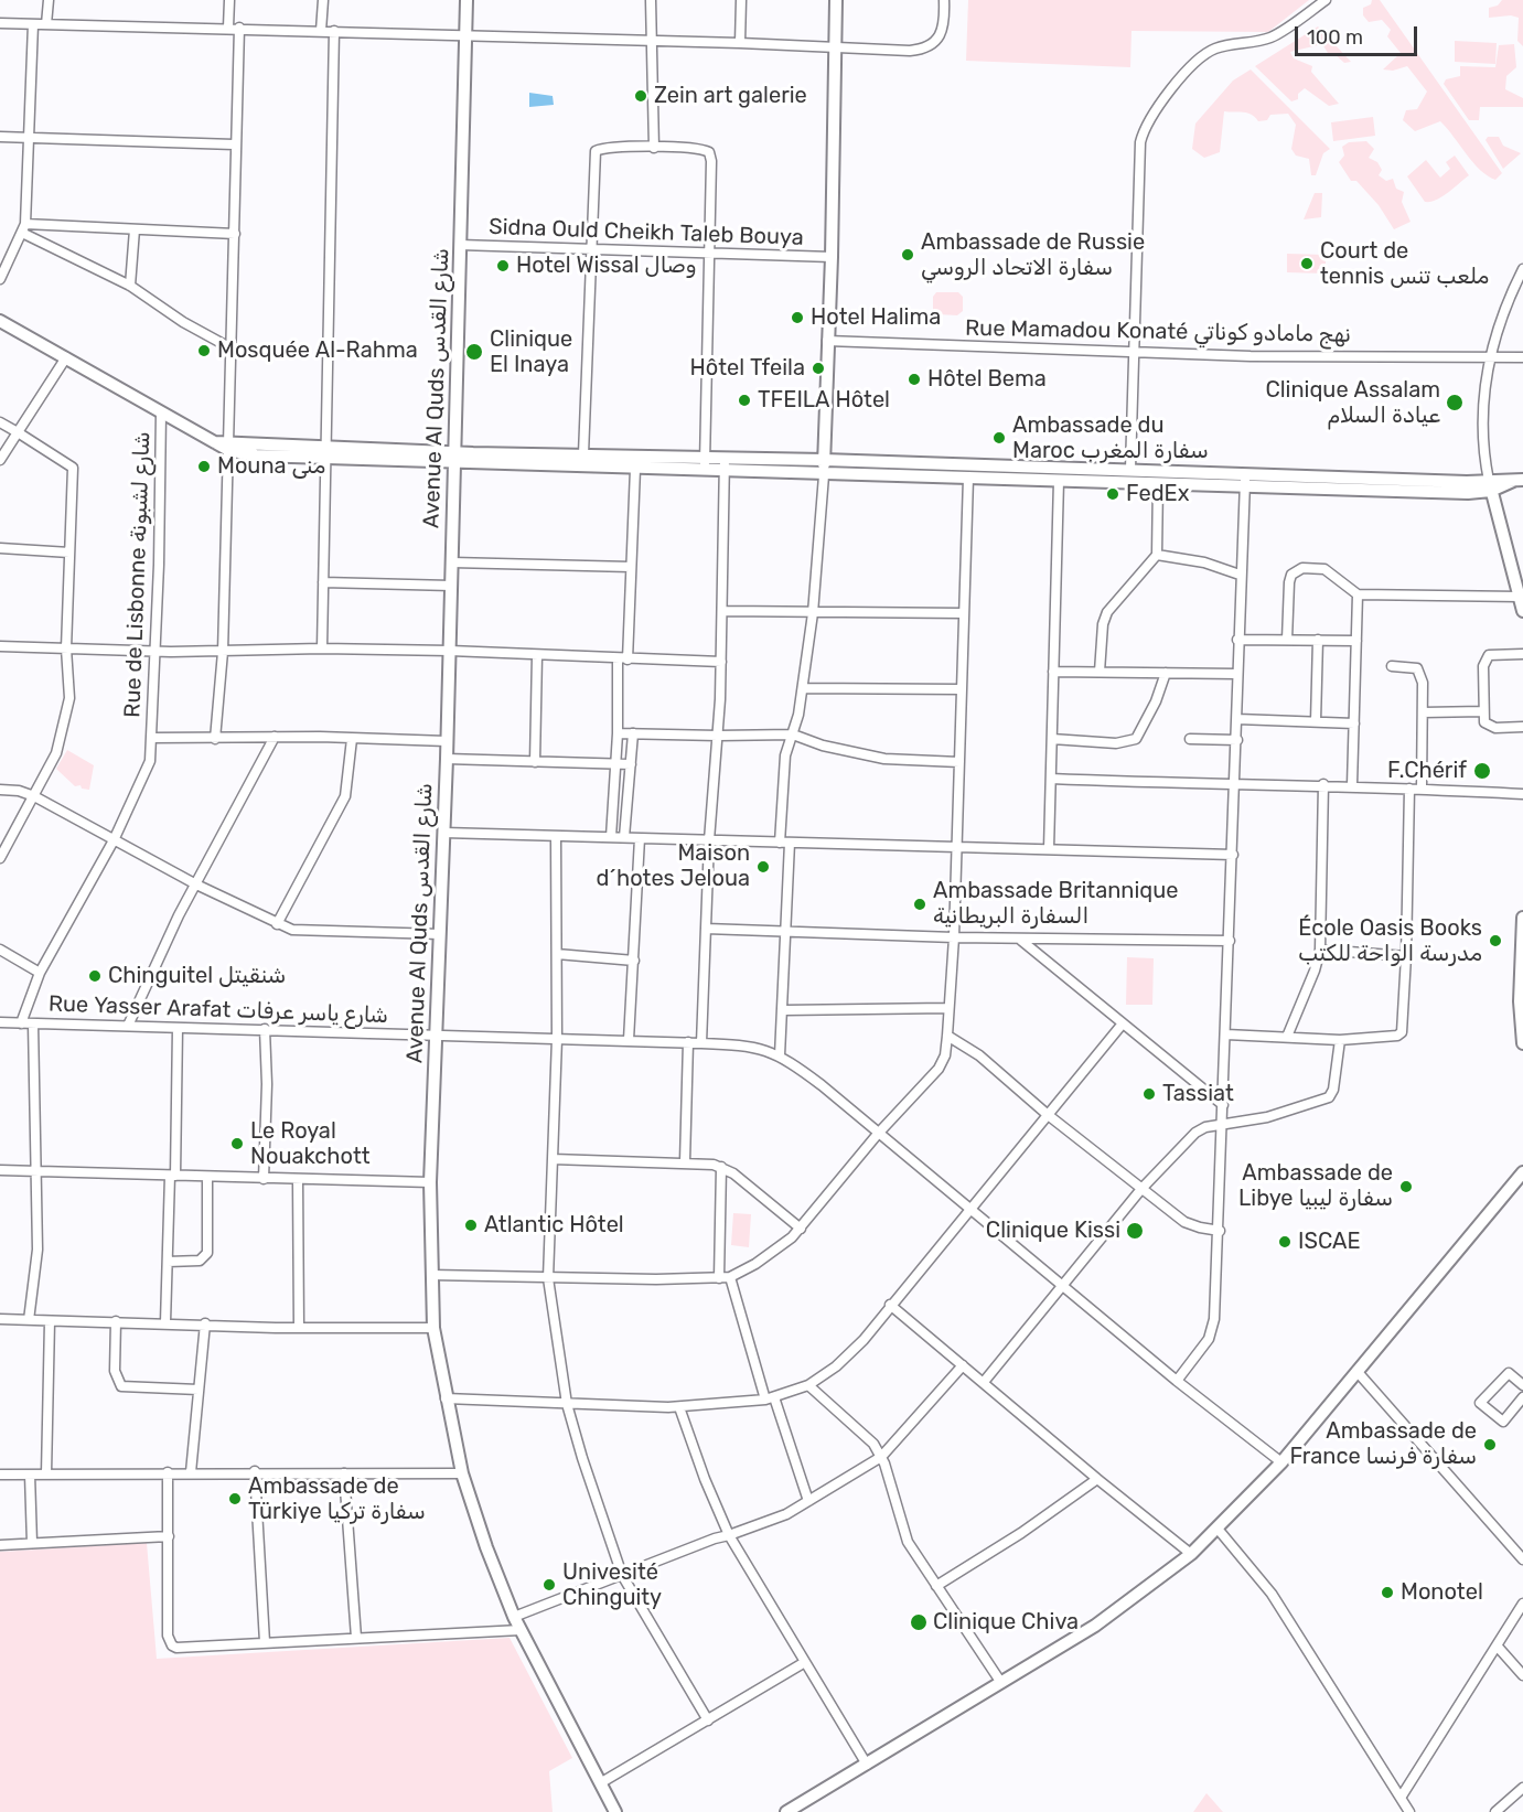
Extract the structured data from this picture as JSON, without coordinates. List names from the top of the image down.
{
  "streets": {
    "street": [
      "Sidna Ould Cheikh Taleb Bouya",
      "Rue Mamadou Konaté نهج مامادو كوناتي",
      "Avenue Al Quds شارع القدس",
      "Rue de Lisbonne شارع لشبونة",
      "Rue Yasser Arafat شارع ياسر عرفات"
    ]
  },
  "crossings": [
    ["Sidna Ould Cheikh Taleb Bouya", "Avenue Al Quds شارع القدس"],
    ["Avenue Al Quds شارع القدس", "Rue Yasser Arafat شارع ياسر عرفات"],
    ["Rue de Lisbonne شارع لشبونة", "Rue Yasser Arafat شارع ياسر عرفات"]
  ],
  "places": [
    "Zein art galerie",
    "Ambassade de Russie سفارة الاتحاد الروسي",
    "Court de tennis ملعب تنس",
    "Hotel Wissal وصال",
    "Hotel Halima",
    "Mosquée Al-Rahma",
    "Clinique El Inaya",
    "Hôtel Tfeila",
    "Hôtel Bema",
    "TFEILA Hôtel",
    "Clinique Assalam عيادة السلام",
    "Ambassade du Maroc سفارة المغرب",
    "Mouna منى",
    "FedEx",
    "F.Chérif",
    "Maison d´hotes Jeloua",
    "Ambassade Britannique السفارة البريطانية",
    "École Oasis Books مدرسة الواحة للكتب",
    "Chinguitel شنقيتل",
    "Tassiat",
    "Le Royal Nouakchott",
    "Ambassade de Libye سفارة ليبيا",
    "Atlantic Hôtel",
    "Clinique Kissi",
    "ISCAE",
    "Ambassade de France سفارة فرنسا",
    "Ambassade de Türkiye سفارة تركيا",
    "Univesité Chinguity",
    "Monotel",
    "Clinique Chiva"
  ],
  "scale_bar": "100 m"
}
